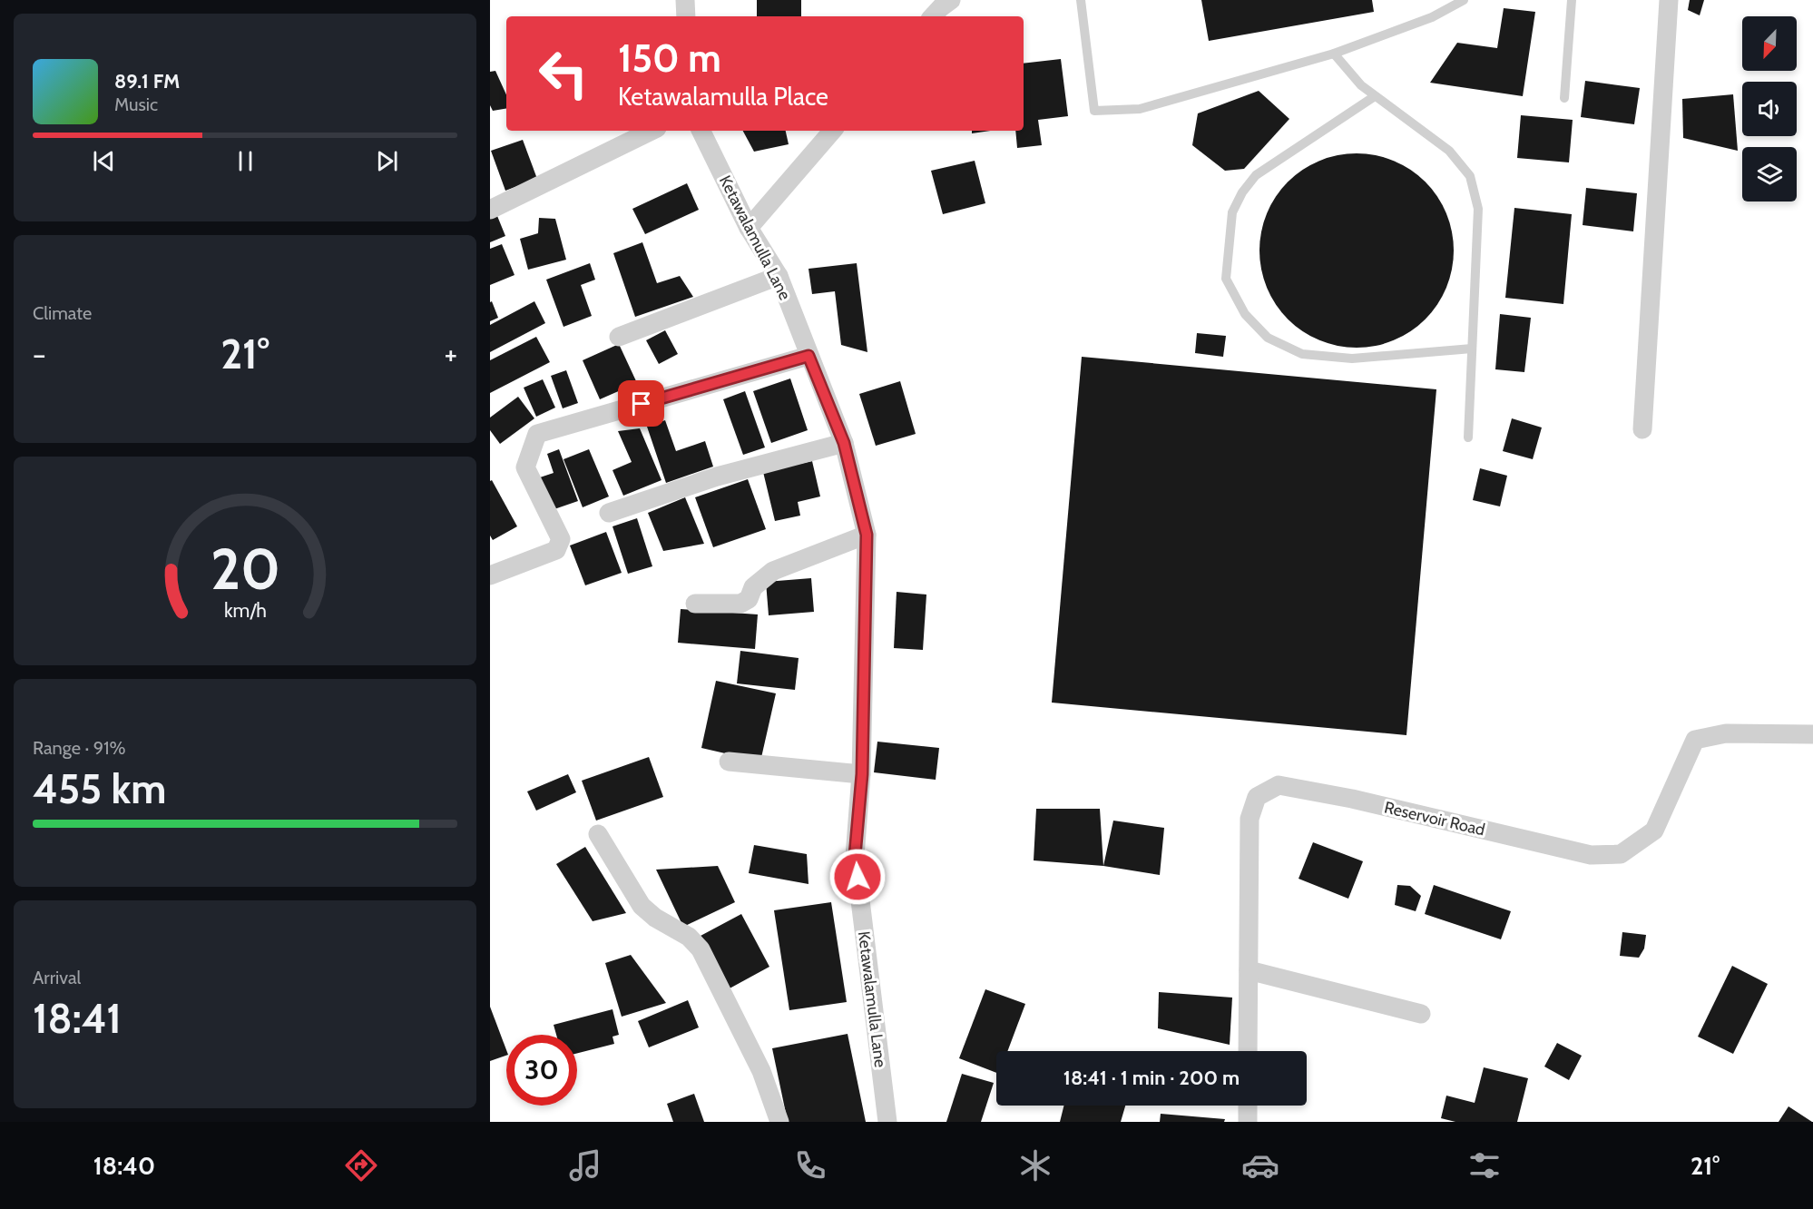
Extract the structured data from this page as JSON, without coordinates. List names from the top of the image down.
{
  "streets": {
    "street": ["Ketawalamulla Lane", "Reservoir Road"]
  },
  "north": "bottom left",
  "page": {
    "turn": ["150 m", "Ketawalamulla Place"],
    "song": ["89.1 FM", "Music"],
    "tile": [
      "Climate",
      ["Range · 91%", "455 km"],
      ["Arrival", "18:41"]
    ],
    "heat": ["−", "21°", "+"],
    "limit": "30",
    "trip": "18:41 · 1 min · 200 m",
    "tabs": ["18:40", "21°"],
    "gauge": ["20", "km/h"]
  }
}
